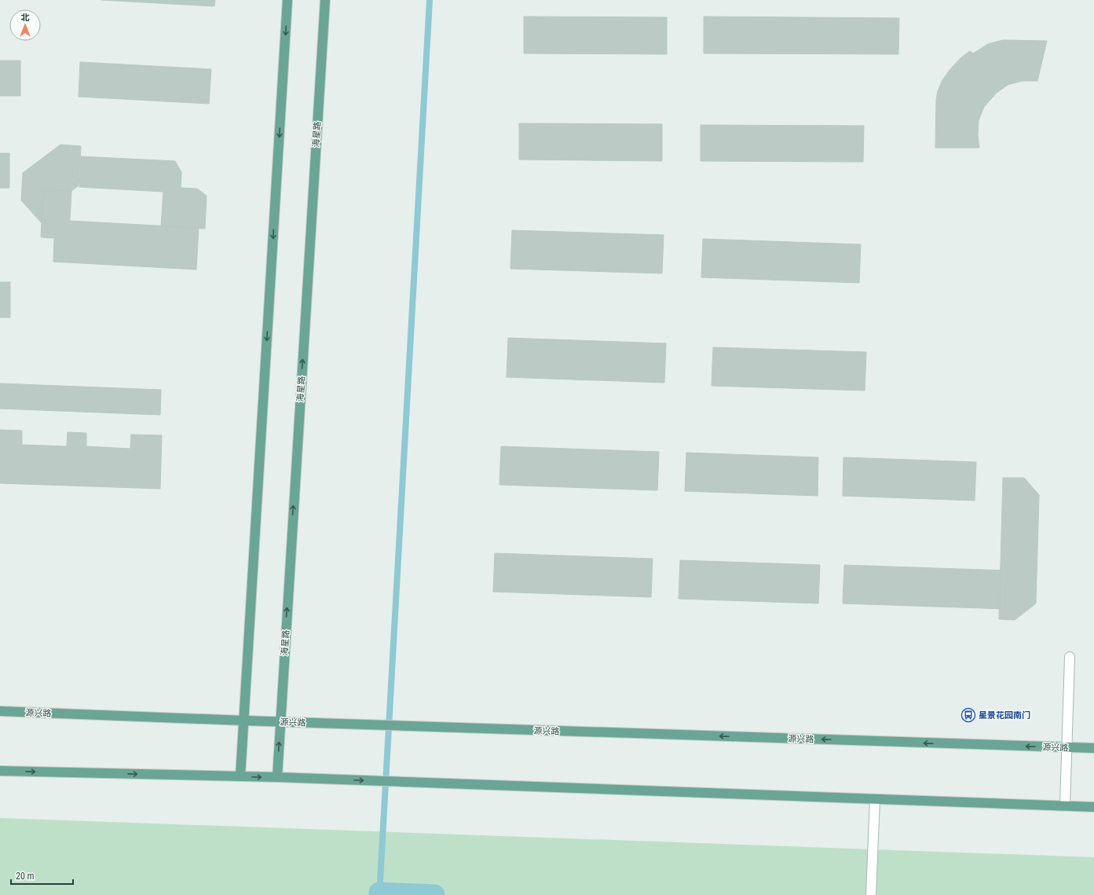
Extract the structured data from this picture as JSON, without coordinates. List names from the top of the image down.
{
  "streets": {
    "main road": ["海星路", "源兴路"]
  },
  "crossings": [
    ["海星路", "源兴路"]
  ],
  "places": {
    "bus stop": ["星景花园南门"]
  },
  "scale_bar": "20 m",
  "north": "top"
}
